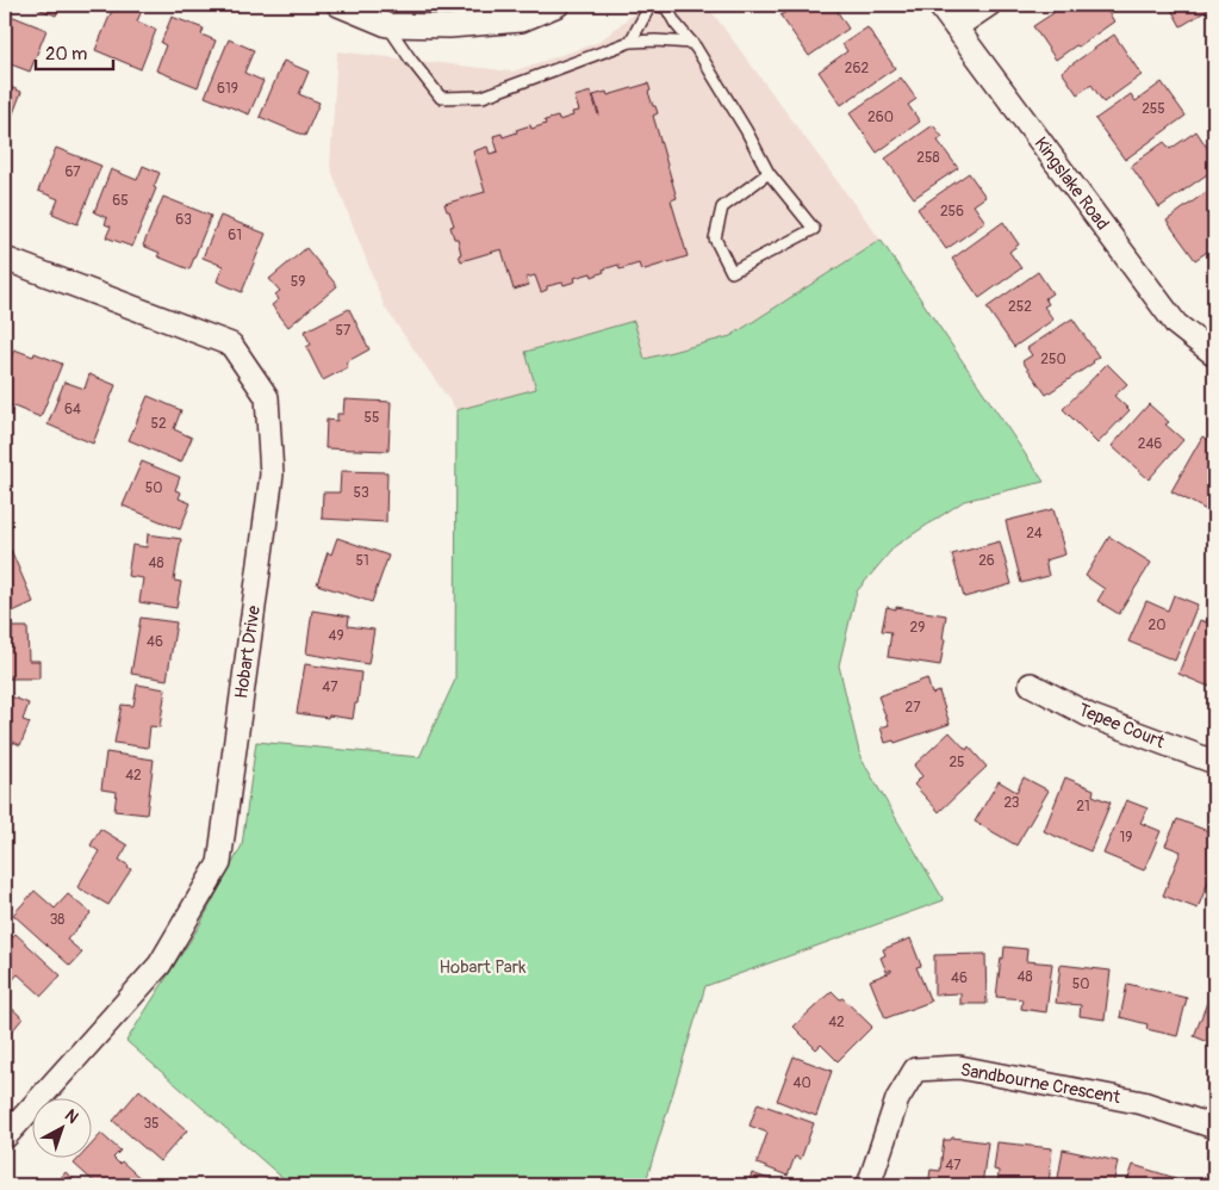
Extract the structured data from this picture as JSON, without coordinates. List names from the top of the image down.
{
  "streets": {
    "street": [
      "Kingslake Road",
      "Hobart Drive",
      "Tepee Court",
      "Sandbourne Crescent"
    ]
  },
  "parks": ["Hobart Park"],
  "house_numbers": [
    "262",
    "619",
    "255",
    "260",
    "258",
    "67",
    "65",
    "256",
    "63",
    "61",
    "59",
    "252",
    "57",
    "250",
    "64",
    "55",
    "52",
    "246",
    "50",
    "53",
    "24",
    "51",
    "26",
    "48",
    "20",
    "29",
    "49",
    "46",
    "47",
    "27",
    "25",
    "42",
    "23",
    "21",
    "19",
    "38",
    "48",
    "46",
    "50",
    "42",
    "40",
    "35",
    "47"
  ],
  "scale_bar": "20 m",
  "north": "top right"
}
